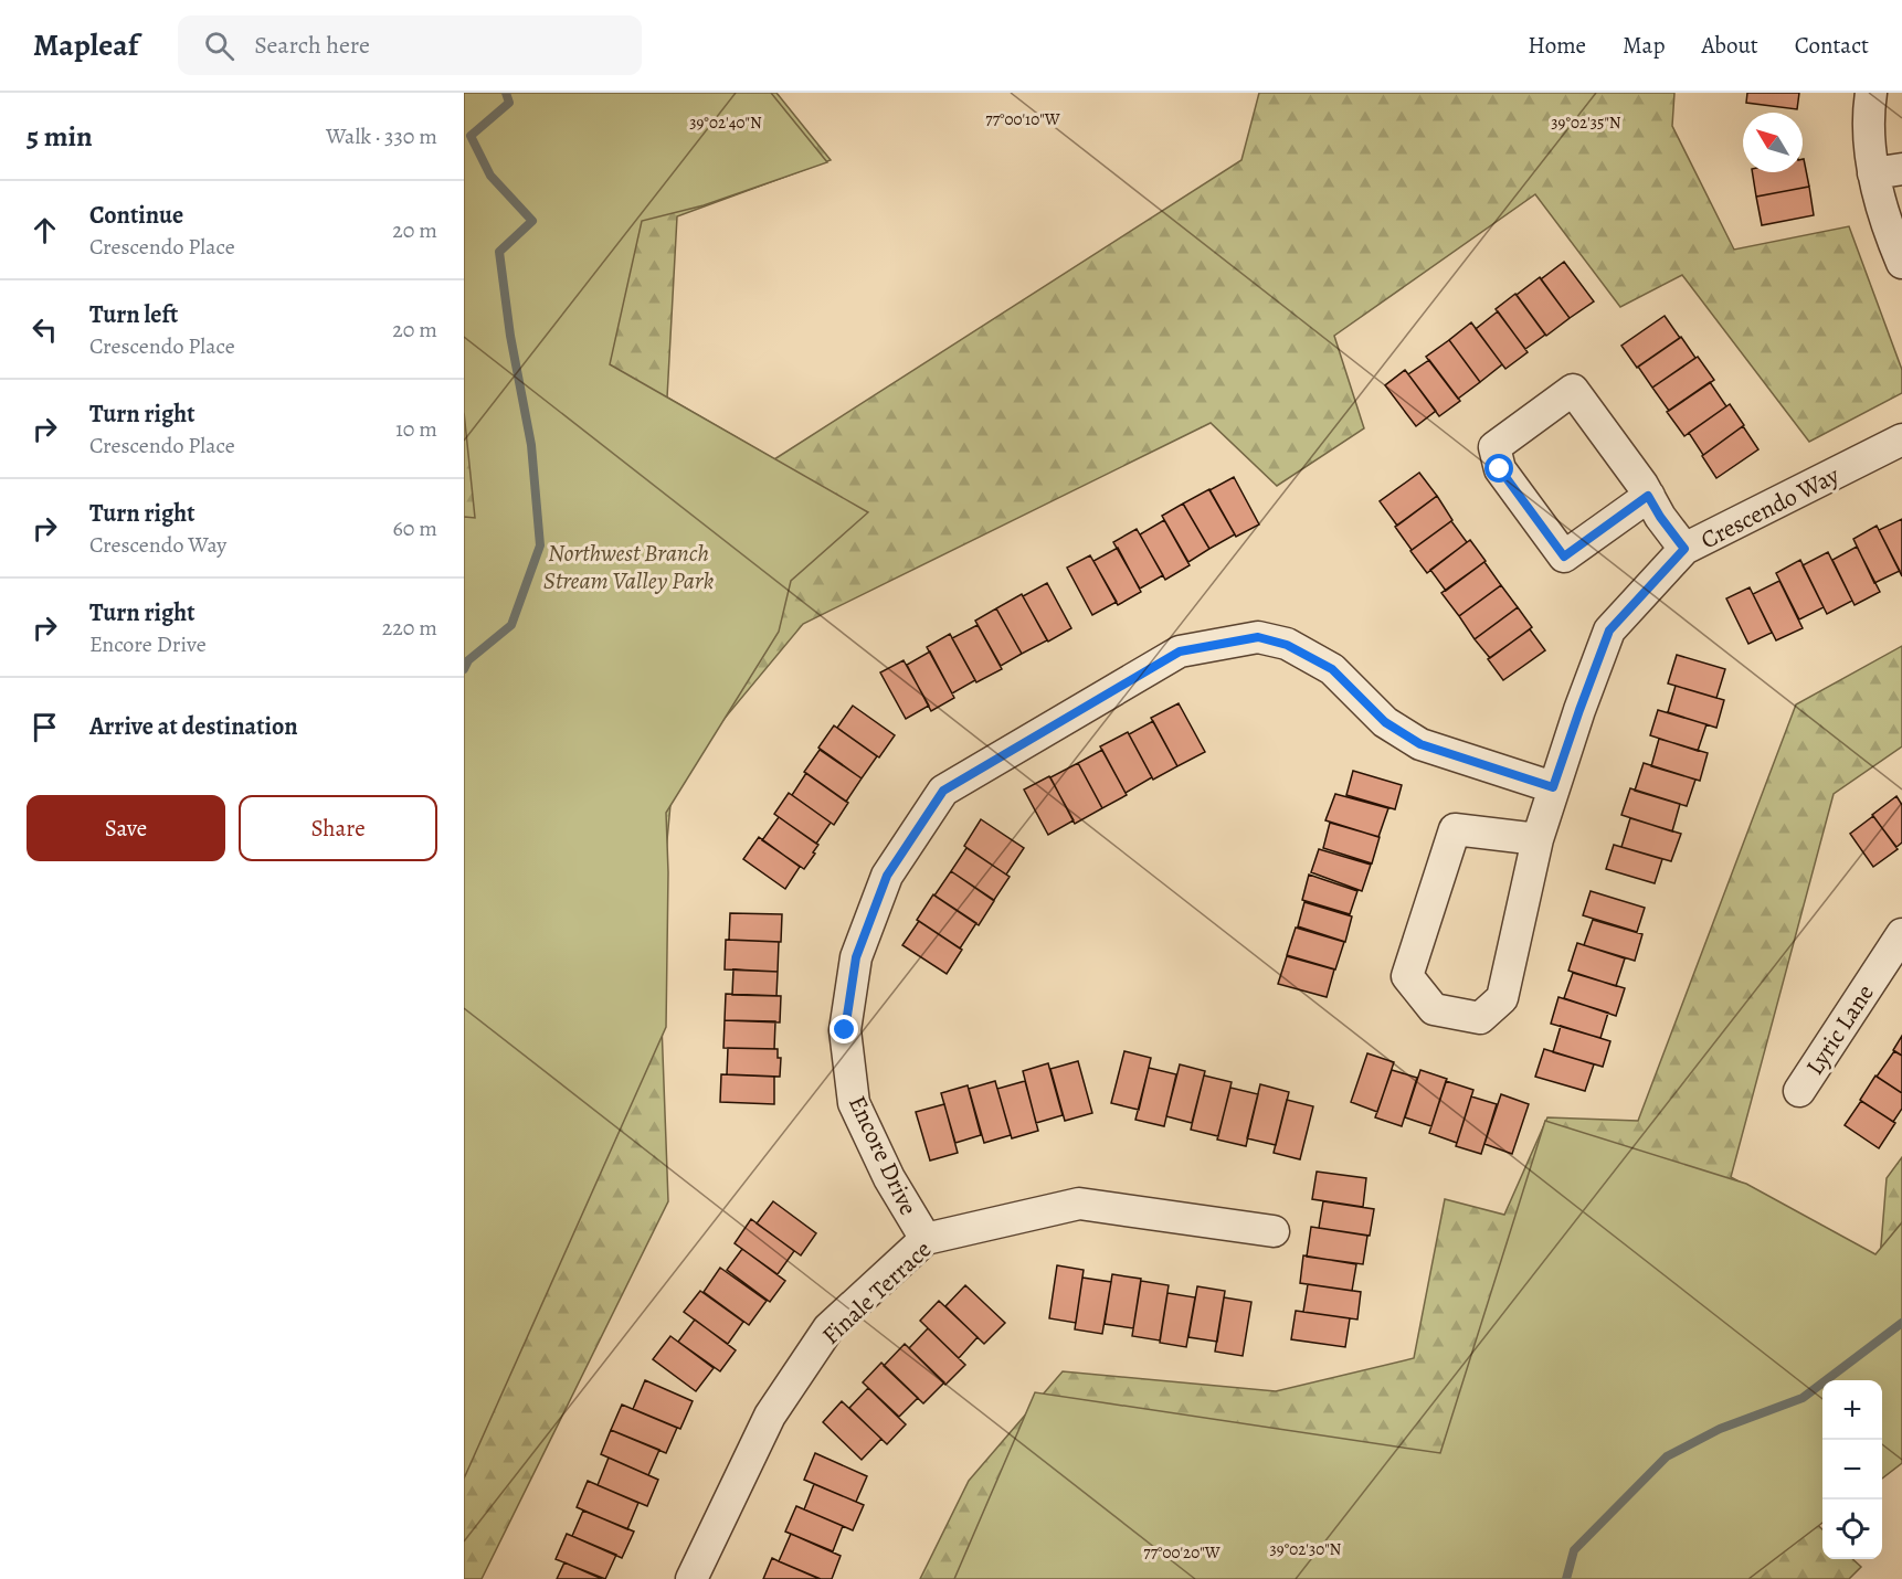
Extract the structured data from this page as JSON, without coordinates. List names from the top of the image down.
{
  "streets": {
    "street": [
      "Crescendo Way",
      "Lyric Lane",
      "Encore Drive",
      "Finale Terrace"
    ]
  },
  "crossings": [
    ["Crescendo Way", "Encore Drive"],
    ["Encore Drive", "Finale Terrace"]
  ],
  "parks": ["Northwest Branch Stream Valley Park"],
  "north": "top left",
  "page": {
    "header": "Mapleaf",
    "search": "Search here",
    "nav": [
      "Home",
      "Map",
      "About",
      "Contact"
    ],
    "heading": ["5 min", "Walk · 330 m"],
    "list": [
      ["Continue", "Crescendo Place", "20 m"],
      ["Turn left", "Crescendo Place", "20 m"],
      ["Turn right", "Crescendo Place", "10 m"],
      ["Turn right", "Crescendo Way", "60 m"],
      ["Turn right", "Encore Drive", "220 m"],
      "Arrive at destination"
    ],
    "buttons": ["Save", "Share"],
    "map_buttons": ["+", "−"]
  },
  "coordinates": [
    "77°00'10\"W",
    "39°02'40\"N",
    "39°02'35\"N",
    "39°02'30\"N",
    "77°00'20\"W"
  ]
}
